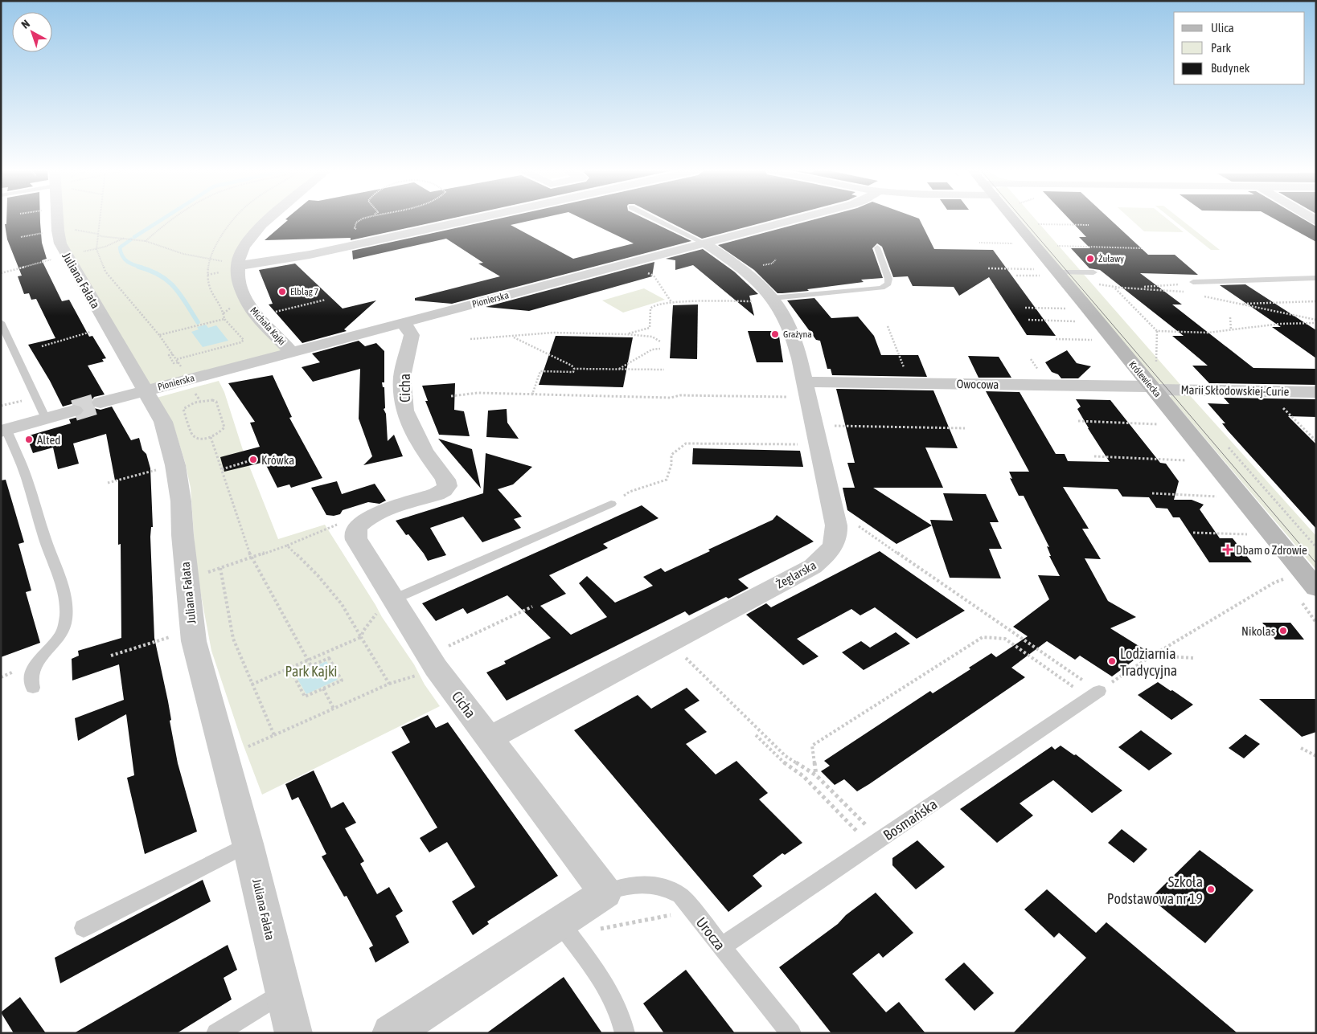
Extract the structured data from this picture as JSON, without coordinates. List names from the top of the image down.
{
  "streets": {
    "main road": ["Królewiecka"],
    "street": [
      "Juliana Fałata",
      "Pionierska",
      "Michała Kajki",
      "Owocowa",
      "Cicha",
      "Marii Skłodowskiej-Curie",
      "Żeglarska"
    ],
    "lane": ["Bosmańska", "Urocza"]
  },
  "crossings": [
    ["Juliana Fałata", "Pionierska"],
    ["Pionierska", "Michała Kajki"],
    ["Pionierska", "Cicha"],
    ["Pionierska", "Żeglarska"],
    ["Królewiecka", "Owocowa"],
    ["Królewiecka", "Marii Skłodowskiej-Curie"],
    ["Owocowa", "Marii Skłodowskiej-Curie"],
    ["Owocowa", "Żeglarska"],
    ["Cicha", "Żeglarska"],
    ["Cicha", "Urocza"],
    ["Bosmańska", "Urocza"]
  ],
  "parks": ["Park Kajki"],
  "places": {
    "other": [
      "Żuławy",
      "Elbląg 7",
      "Grażyna",
      "Alted",
      "Krówka",
      "Nikolas",
      "Lodziarnia Tradycyjna",
      "Szkoła Podstawowa nr 19"
    ],
    "health": ["Dbam o Zdrowie"]
  },
  "legend": ["Ulica", "Park", "Budynek"],
  "north": "top left"
}
